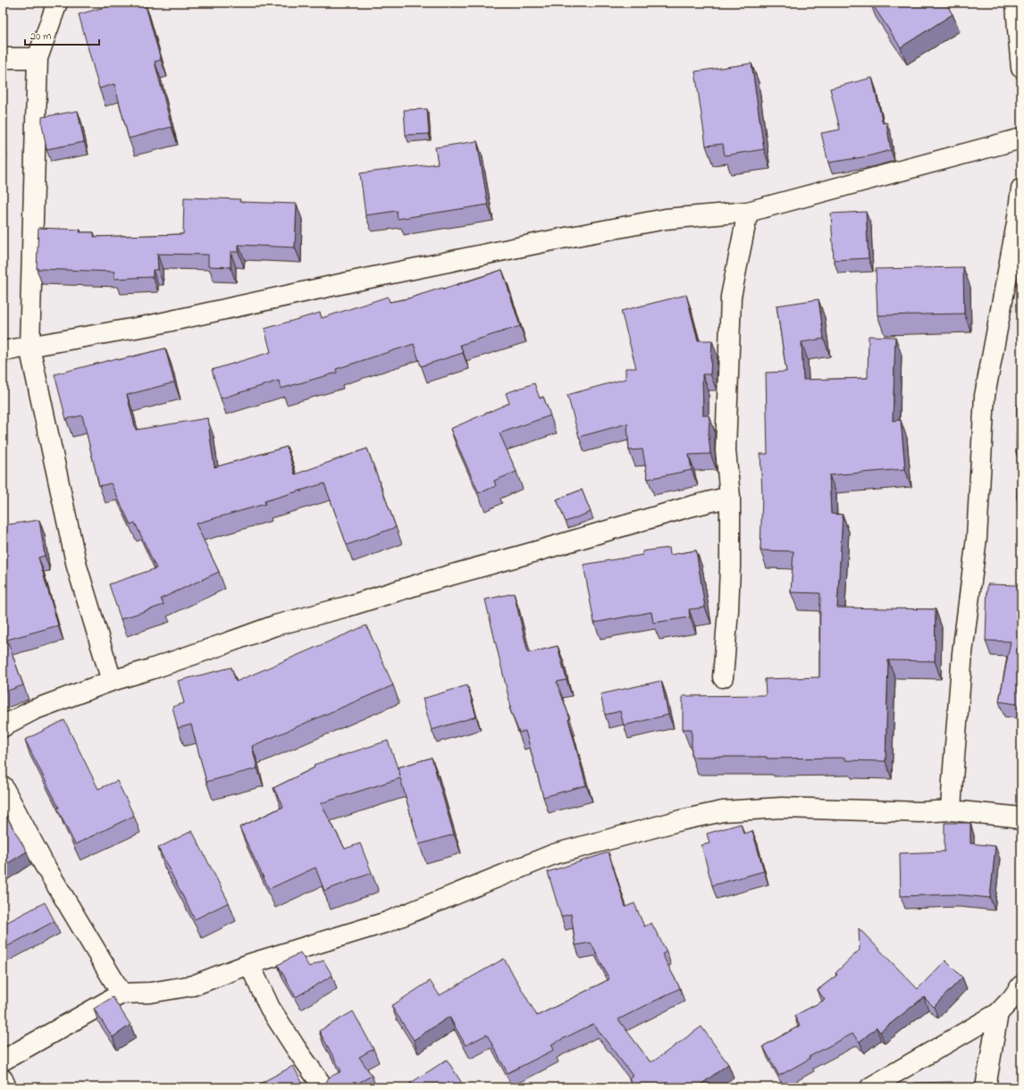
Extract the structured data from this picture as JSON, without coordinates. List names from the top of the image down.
{
  "scale_bar": "20 m"
}
